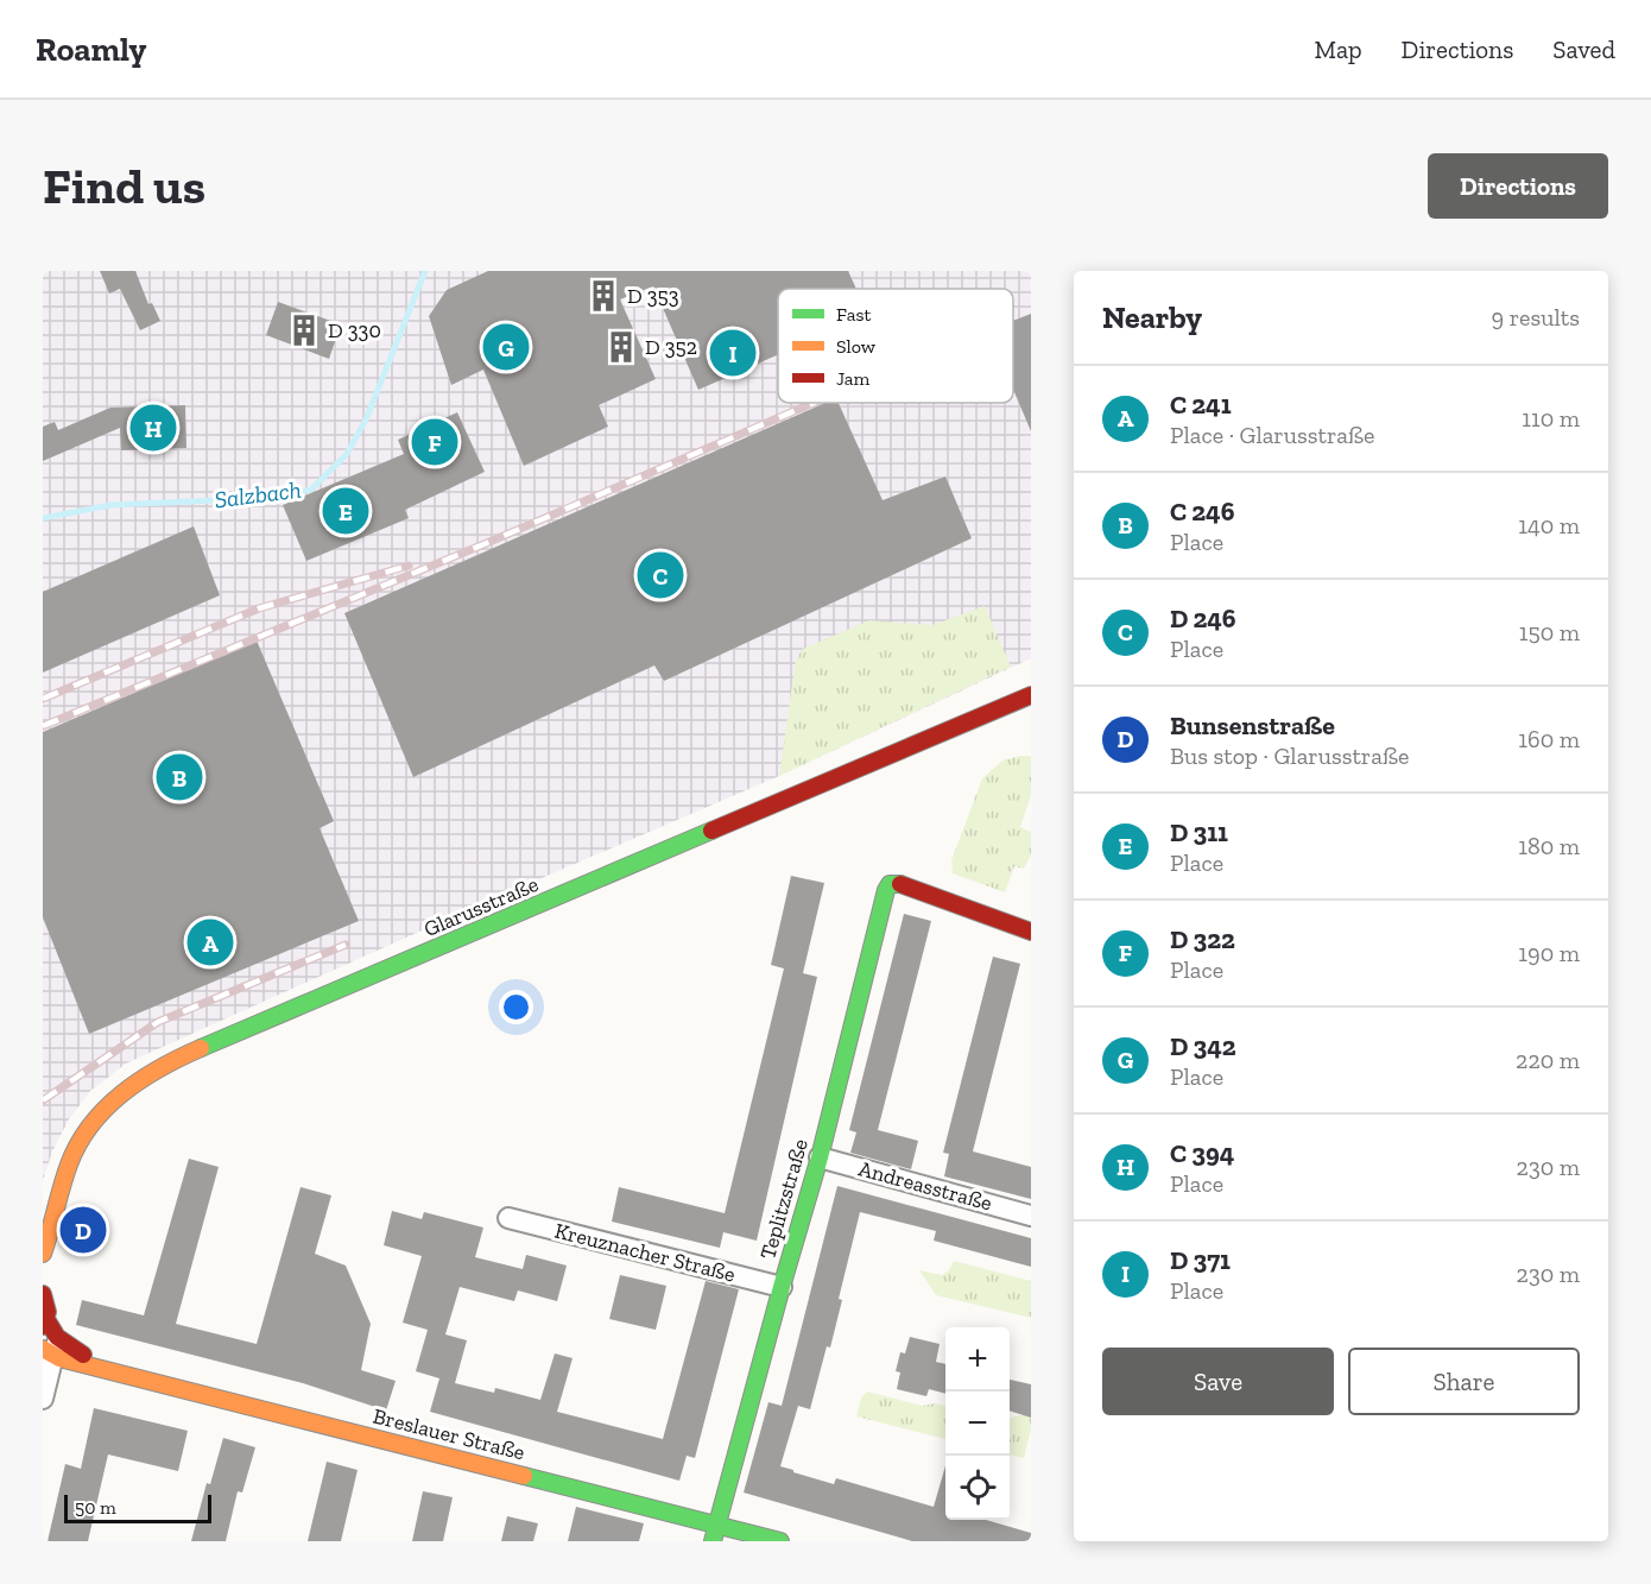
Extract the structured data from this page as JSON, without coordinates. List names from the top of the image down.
{
  "streets": {
    "street": [
      "Glarusstraße",
      "Andreasstraße",
      "Teplitzstraße",
      "Kreuznacher Straße",
      "Breslauer Straße"
    ]
  },
  "crossings": [
    ["Andreasstraße", "Teplitzstraße"],
    ["Teplitzstraße", "Kreuznacher Straße"],
    ["Teplitzstraße", "Breslauer Straße"]
  ],
  "water": ["Salzbach"],
  "places": {
    "building": ["D 353", "D 330", "D 352"]
  },
  "legend": ["Fast", "Slow", "Jam"],
  "scale_bar": "50 m",
  "page": {
    "header": "Roamly",
    "nav": ["Map", "Directions", "Saved"],
    "buttons": [
      "Directions",
      ["Save", "Share"]
    ],
    "title": "Find us",
    "heading": ["Nearby", "9 results"],
    "pins": [
      "G",
      "I",
      "H",
      "F",
      "E",
      "C",
      "B",
      "A",
      "D"
    ],
    "list": [
      {
        "mark": "A",
        "name": "C 241",
        "note": "Place · Glarusstraße",
        "value": "110 m"
      },
      {
        "mark": "B",
        "name": "C 246",
        "note": "Place",
        "value": "140 m"
      },
      {
        "mark": "C",
        "name": "D 246",
        "note": "Place",
        "value": "150 m"
      },
      {
        "mark": "D",
        "name": "Bunsenstraße",
        "note": "Bus stop · Glarusstraße",
        "value": "160 m"
      },
      {
        "mark": "E",
        "name": "D 311",
        "note": "Place",
        "value": "180 m"
      },
      {
        "mark": "F",
        "name": "D 322",
        "note": "Place",
        "value": "190 m"
      },
      {
        "mark": "G",
        "name": "D 342",
        "note": "Place",
        "value": "220 m"
      },
      {
        "mark": "H",
        "name": "C 394",
        "note": "Place",
        "value": "230 m"
      },
      {
        "mark": "I",
        "name": "D 371",
        "note": "Place",
        "value": "230 m"
      }
    ],
    "map_buttons": ["+", "−"],
    "scale": "50 m"
  }
}
